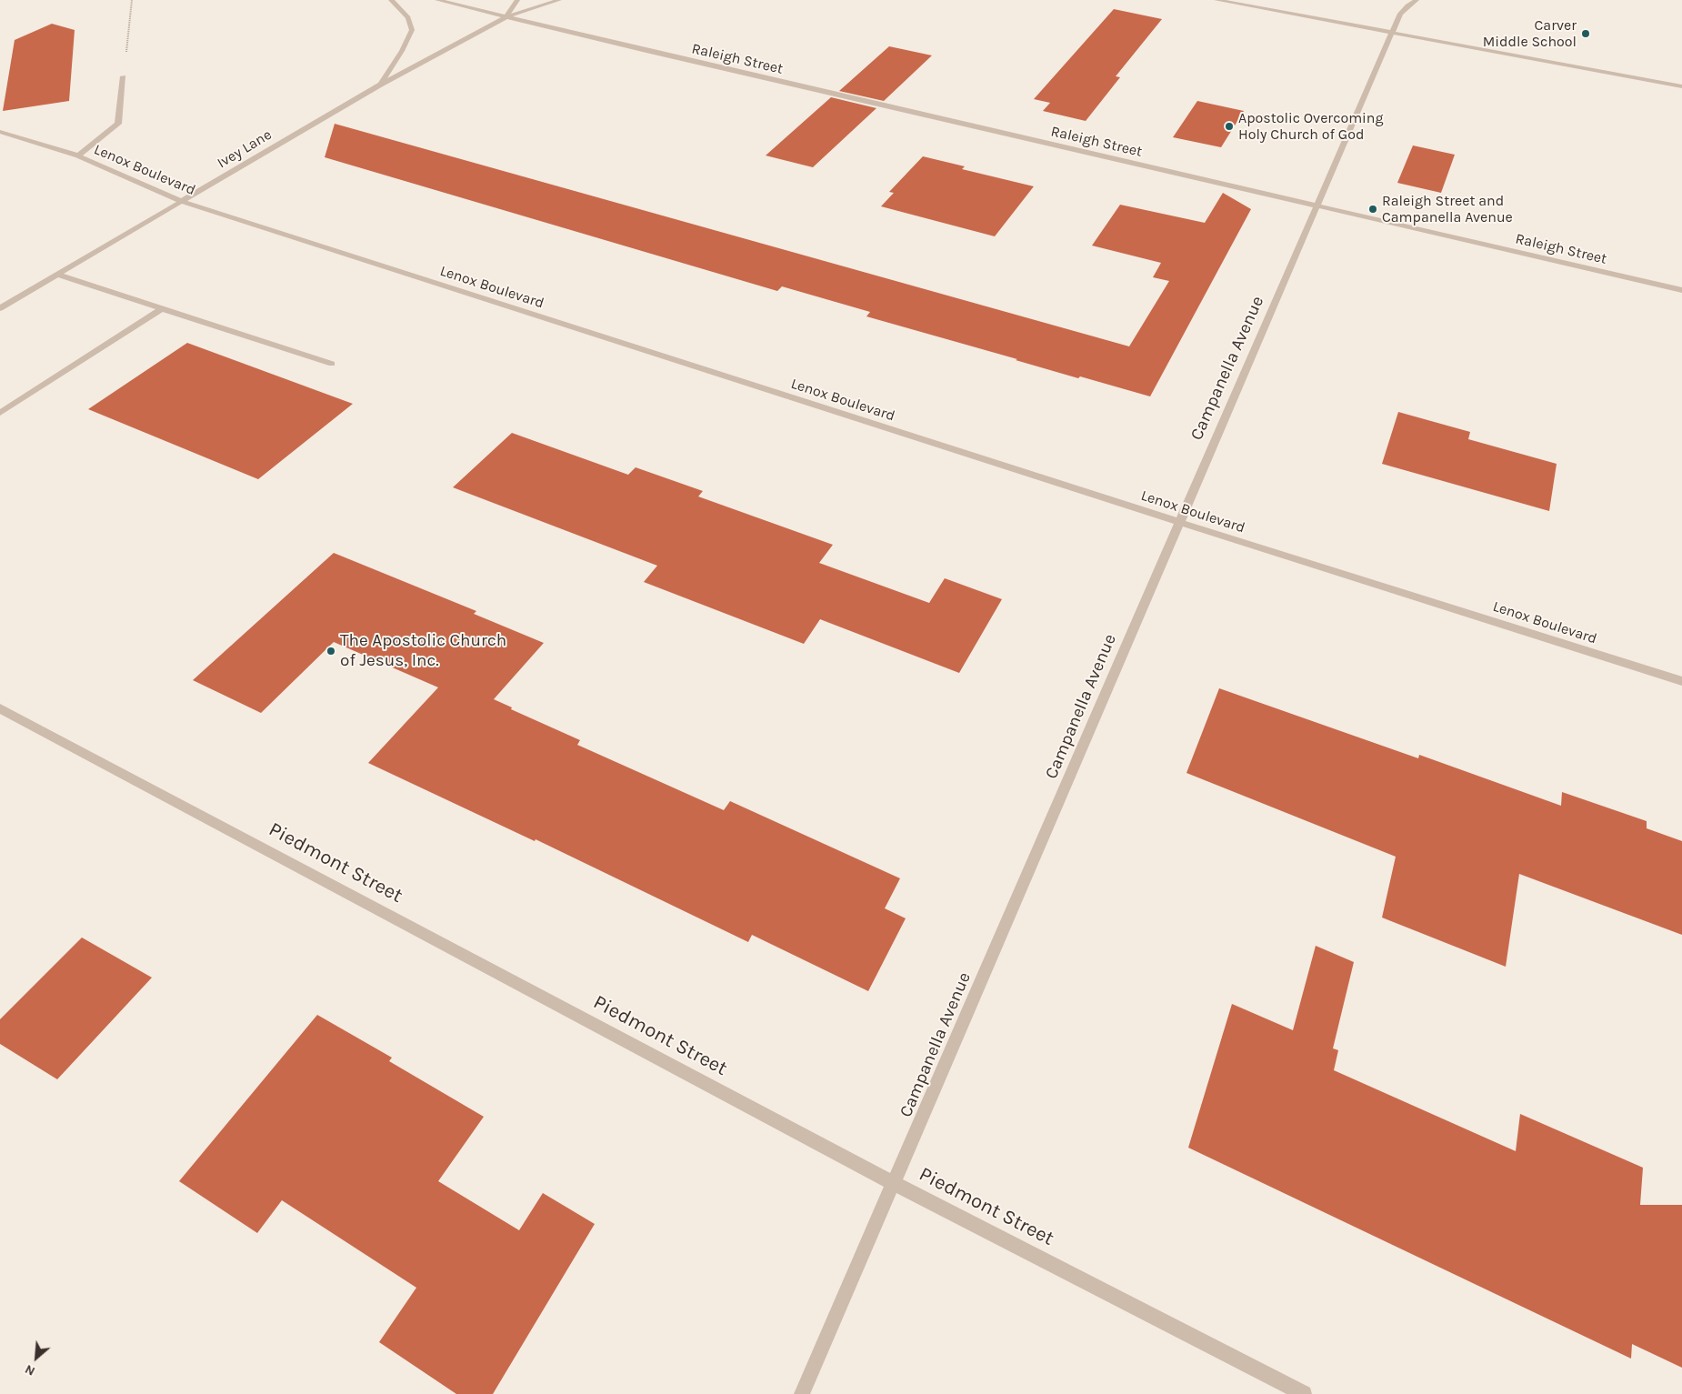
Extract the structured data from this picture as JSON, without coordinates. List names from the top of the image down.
{
  "streets": {
    "street": [
      "Raleigh Street",
      "Ivey Lane",
      "Lenox Boulevard",
      "Campanella Avenue",
      "Piedmont Street"
    ]
  },
  "crossings": [
    ["Raleigh Street", "Ivey Lane"],
    ["Raleigh Street", "Campanella Avenue"],
    ["Ivey Lane", "Lenox Boulevard"],
    ["Lenox Boulevard", "Campanella Avenue"],
    ["Campanella Avenue", "Piedmont Street"]
  ],
  "places": [
    "Carver Middle School",
    "Apostolic Overcoming Holy Church of God",
    "Raleigh Street and Campanella Avenue",
    "The Apostolic Church of Jesus, Inc."
  ],
  "north": "bottom left"
}
